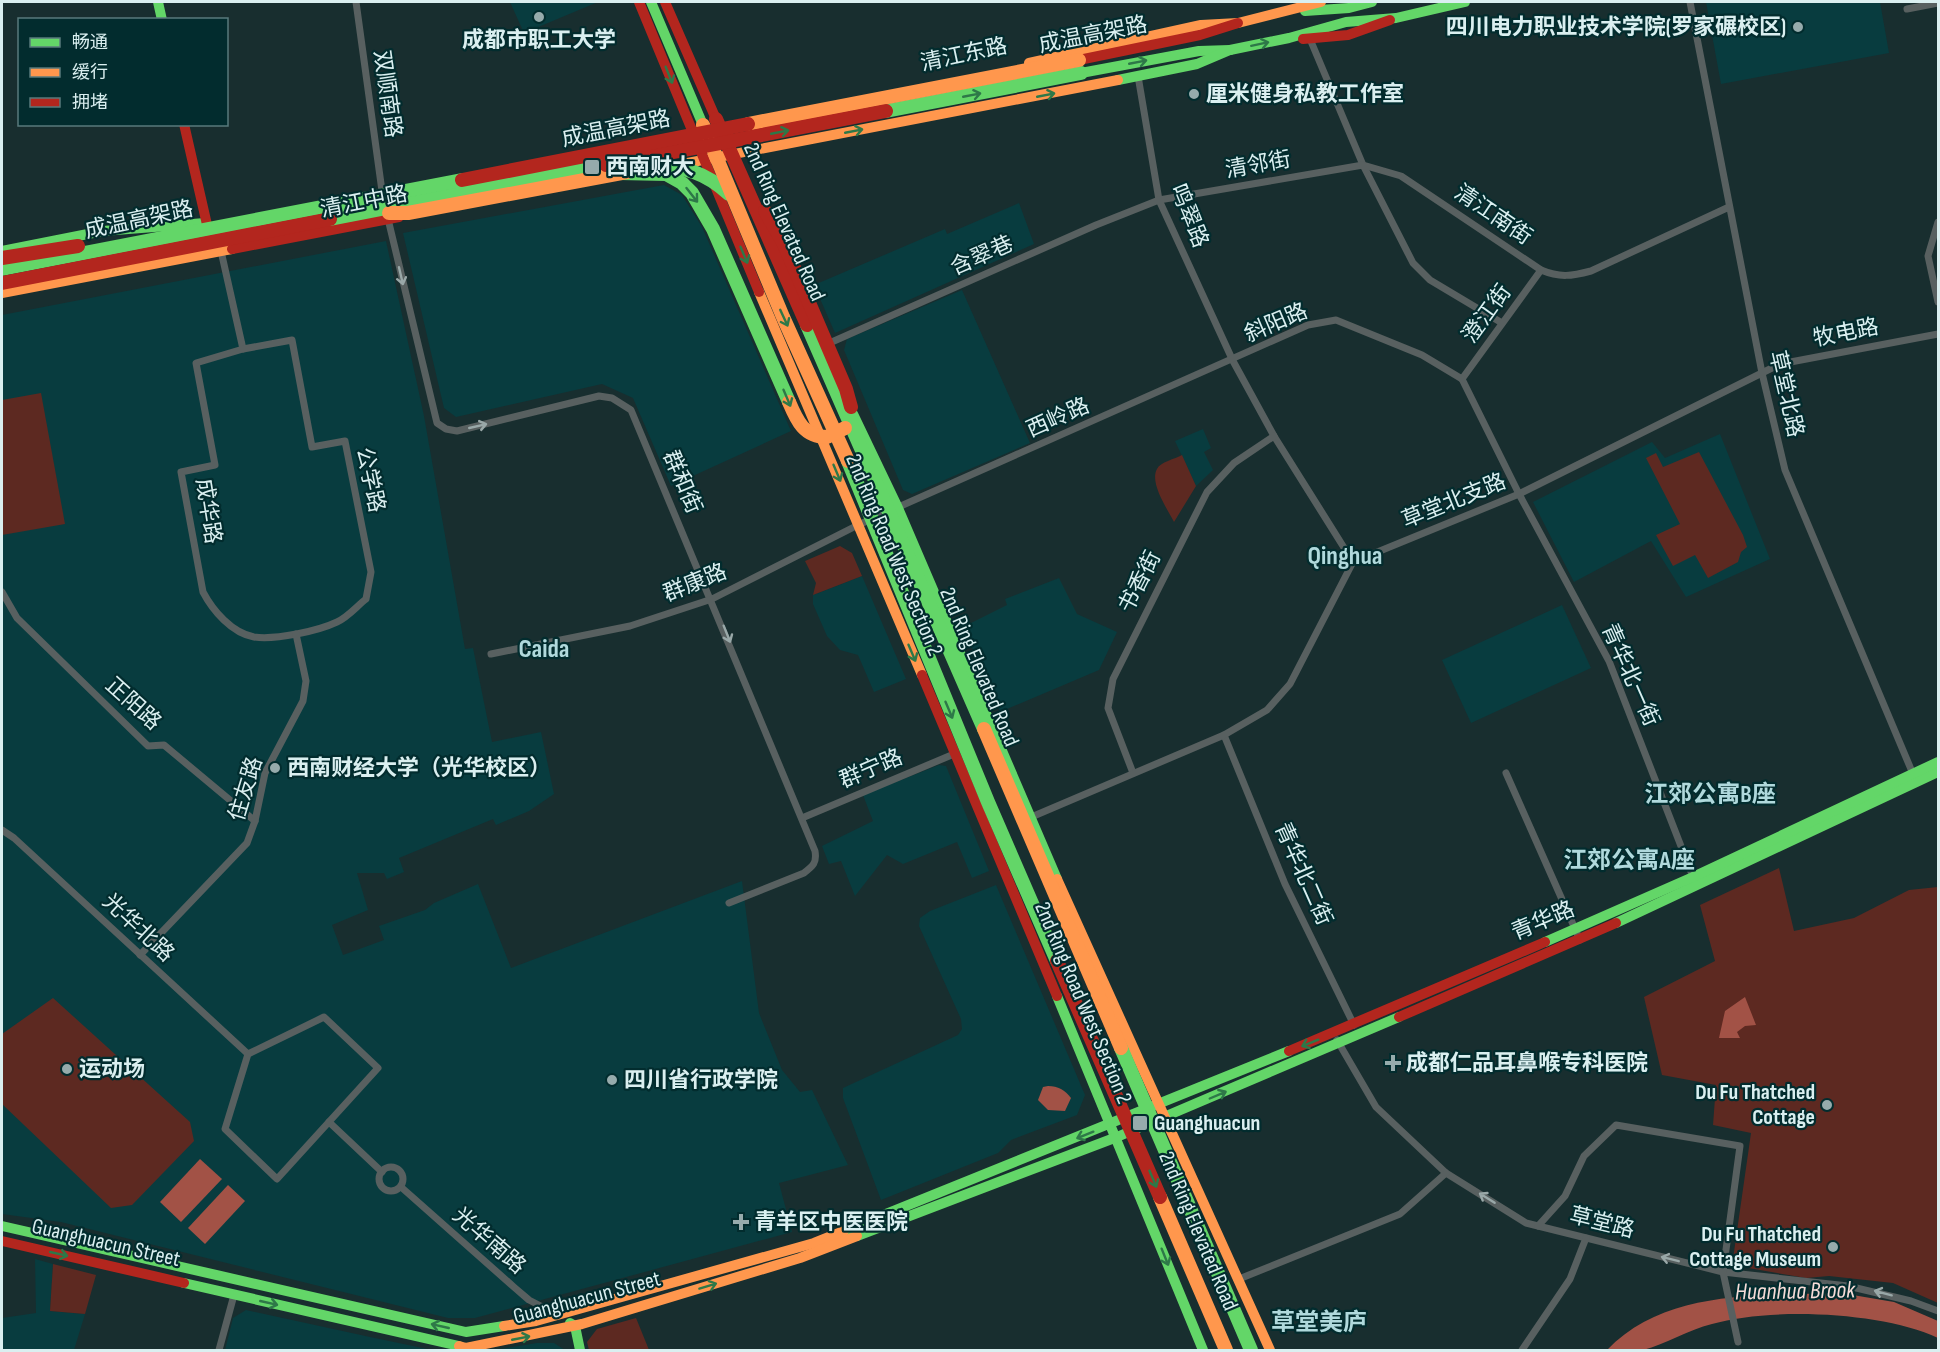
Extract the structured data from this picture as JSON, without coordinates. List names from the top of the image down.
{
  "streets": {
    "main road": [
      "成温高架路",
      "清江东路",
      "清江中路",
      "2nd Ring Elevated Road",
      "2nd Ring Road West Section 2",
      "青华路",
      "Guanghuacun Street"
    ],
    "street": [
      "双顺南路",
      "清邻街",
      "清江南街",
      "鸣翠路",
      "含翠巷",
      "澄江街",
      "斜阳路",
      "牧电路",
      "草堂北路",
      "西岭路",
      "公学路",
      "群和街",
      "草堂北支路",
      "成华路",
      "书香街",
      "群康路",
      "青华北一街",
      "正阳路",
      "群宁路",
      "住友路",
      "青华北二街",
      "光华北路",
      "草堂路",
      "光华南路"
    ]
  },
  "crossings": [
    ["成温高架路", "清江东路"],
    ["清江东路", "清江中路"],
    ["清江东路", "2nd Ring Road West Section 2"],
    ["双顺南路", "清江中路"],
    ["清邻街", "清江南街"],
    ["清邻街", "鸣翠路"],
    ["清邻街", "含翠巷"],
    ["清江中路", "2nd Ring Elevated Road"],
    ["清江中路", "群和街"],
    ["清江中路", "2nd Ring Road West Section 2"],
    ["清江南街", "澄江街"],
    ["清江南街", "草堂北路"],
    ["鸣翠路", "含翠巷"],
    ["鸣翠路", "斜阳路"],
    ["鸣翠路", "西岭路"],
    ["2nd Ring Elevated Road", "2nd Ring Road West Section 2"],
    ["含翠巷", "2nd Ring Road West Section 2"],
    ["澄江街", "斜阳路"],
    ["斜阳路", "西岭路"],
    ["斜阳路", "草堂北支路"],
    ["斜阳路", "书香街"],
    ["牧电路", "草堂北路"],
    ["牧电路", "草堂北支路"],
    ["草堂北路", "草堂北支路"],
    ["草堂北路", "青华路"],
    ["西岭路", "2nd Ring Road West Section 2"],
    ["西岭路", "群康路"],
    ["公学路", "成华路"],
    ["公学路", "住友路"],
    ["群和街", "群康路"],
    ["群和街", "群宁路"],
    ["草堂北支路", "青华北一街"],
    ["成华路", "住友路"],
    ["2nd Ring Road West Section 2", "群康路"],
    ["2nd Ring Road West Section 2", "群宁路"],
    ["2nd Ring Road West Section 2", "青华路"],
    ["2nd Ring Road West Section 2", "Guanghuacun Street"],
    ["青华北一街", "青华路"],
    ["正阳路", "住友路"],
    ["住友路", "光华北路"],
    ["青华北二街", "青华路"],
    ["青华路", "草堂路"],
    ["青华路", "Guanghuacun Street"],
    ["光华南路", "Guanghuacun Street"]
  ],
  "one_way": ["群和街", "草堂路"],
  "districts": [
    "Qinghua",
    "Caida",
    "江郊公寓B座",
    "江郊公寓A座",
    "草堂美庐"
  ],
  "water": ["Huanhua Brook"],
  "places": {
    "other": [
      "成都市职工大学",
      "四川电力职业技术学院(罗家碾校区)",
      "厘米健身私教工作室",
      "西南财经大学（光华校区）",
      "运动场",
      "四川省行政学院",
      "Du Fu Thatched Cottage",
      "Du Fu Thatched Cottage Museum"
    ],
    "transit": ["西南财大", "Guanghuacun"],
    "health": ["成都仁品耳鼻喉专科医院", "青羊区中医医院"]
  },
  "legend": ["畅通", "缓行", "拥堵"]
}
